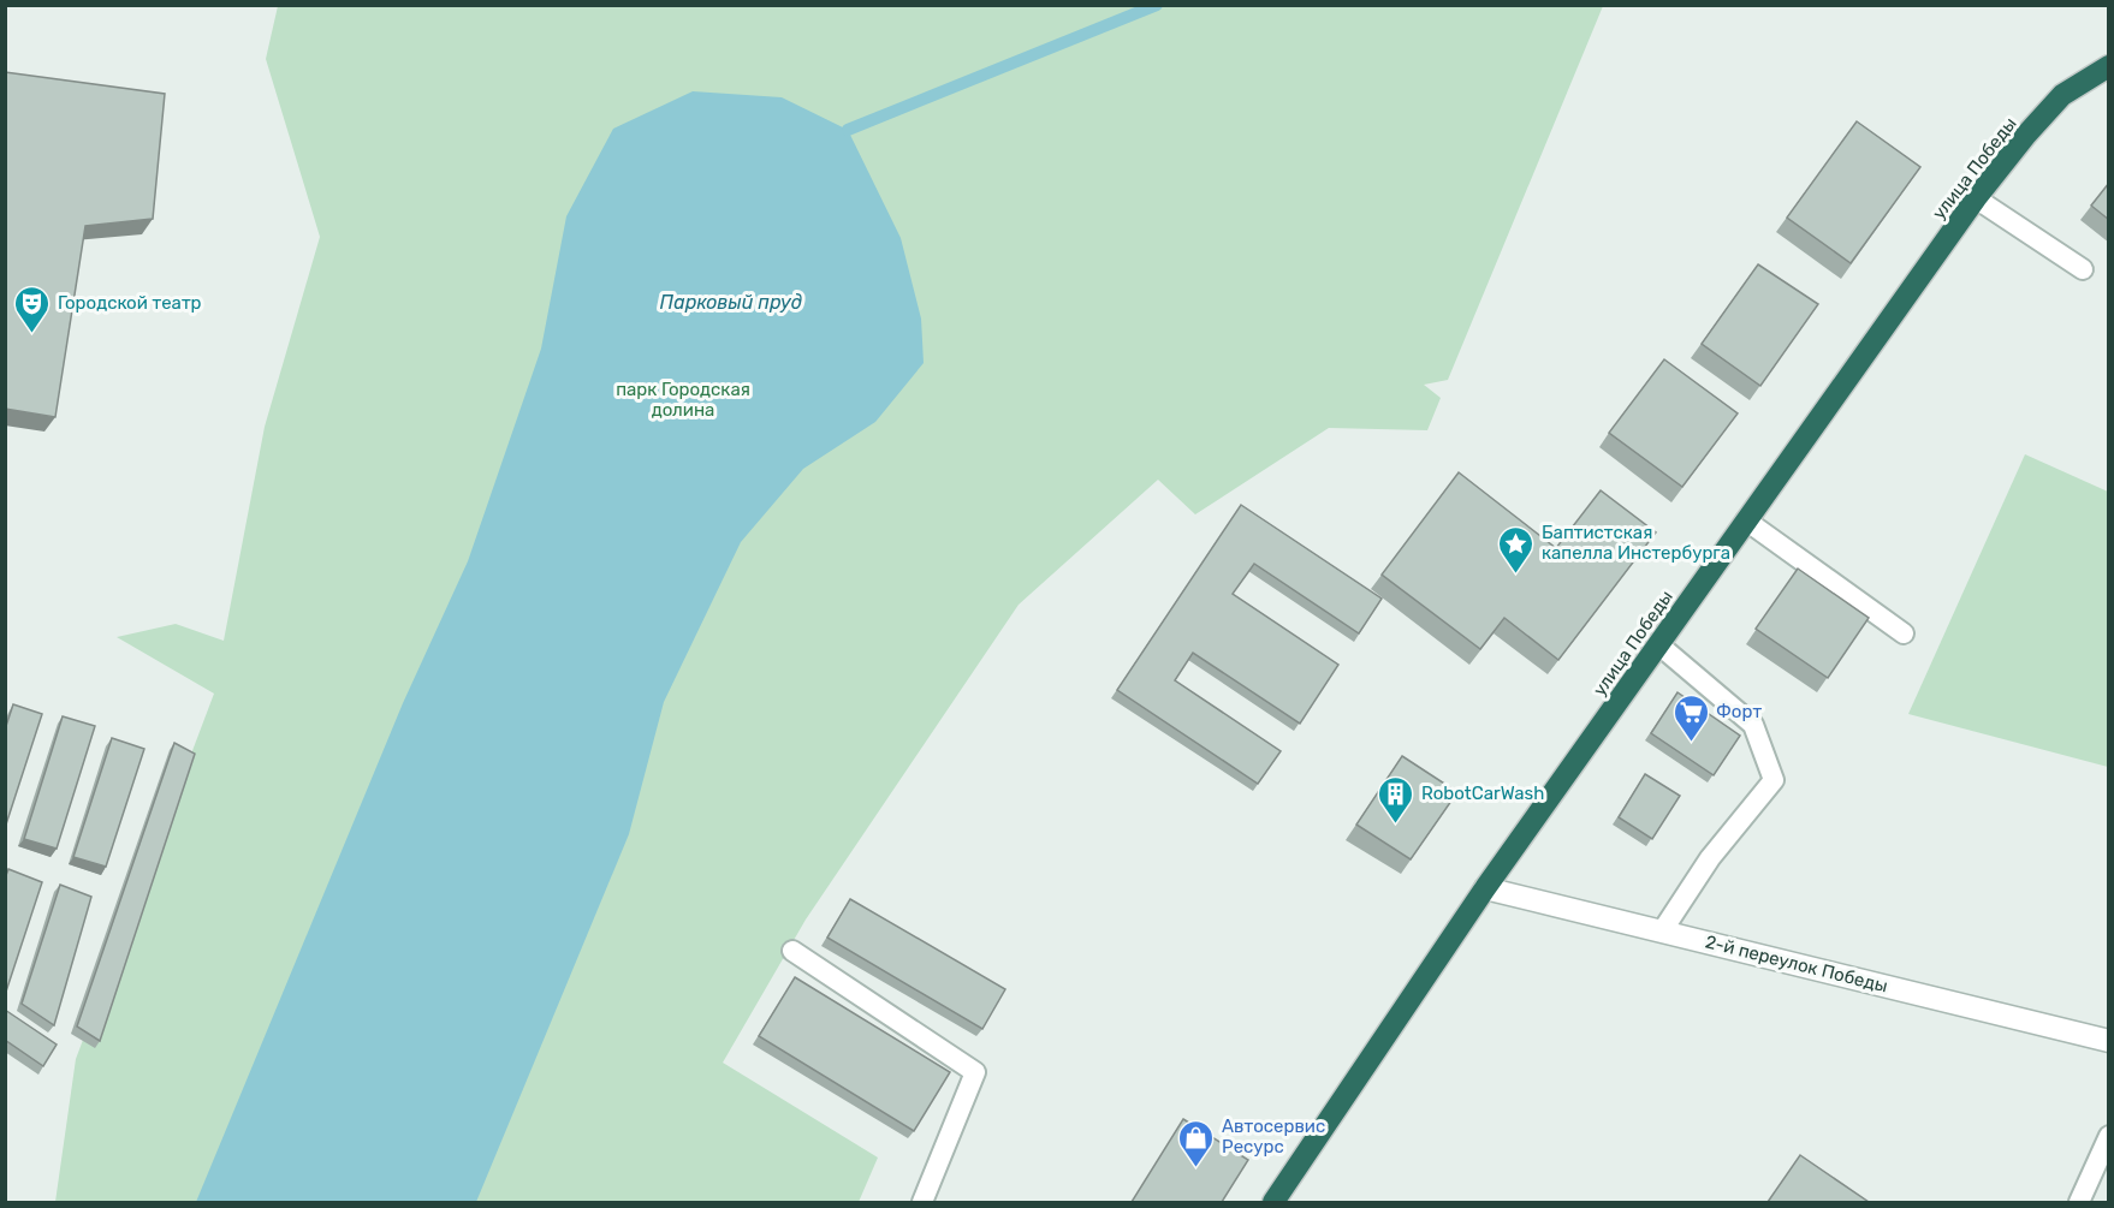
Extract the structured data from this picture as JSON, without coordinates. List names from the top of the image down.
{
  "streets": {
    "highway": ["улица Победы"],
    "street": ["2-й переулок Победы"]
  },
  "crossings": [
    ["улица Победы", "2-й переулок Победы"]
  ],
  "water": ["Парковый пруд"],
  "parks": ["парк Городская долина"],
  "places": {
    "theatre": ["Городской театр"],
    "place": ["Баптистская капелла Инстербурга"],
    "supermarket": ["Форт"],
    "building": ["RobotCarWash"],
    "shop": ["Автосервис Ресурс"]
  }
}
